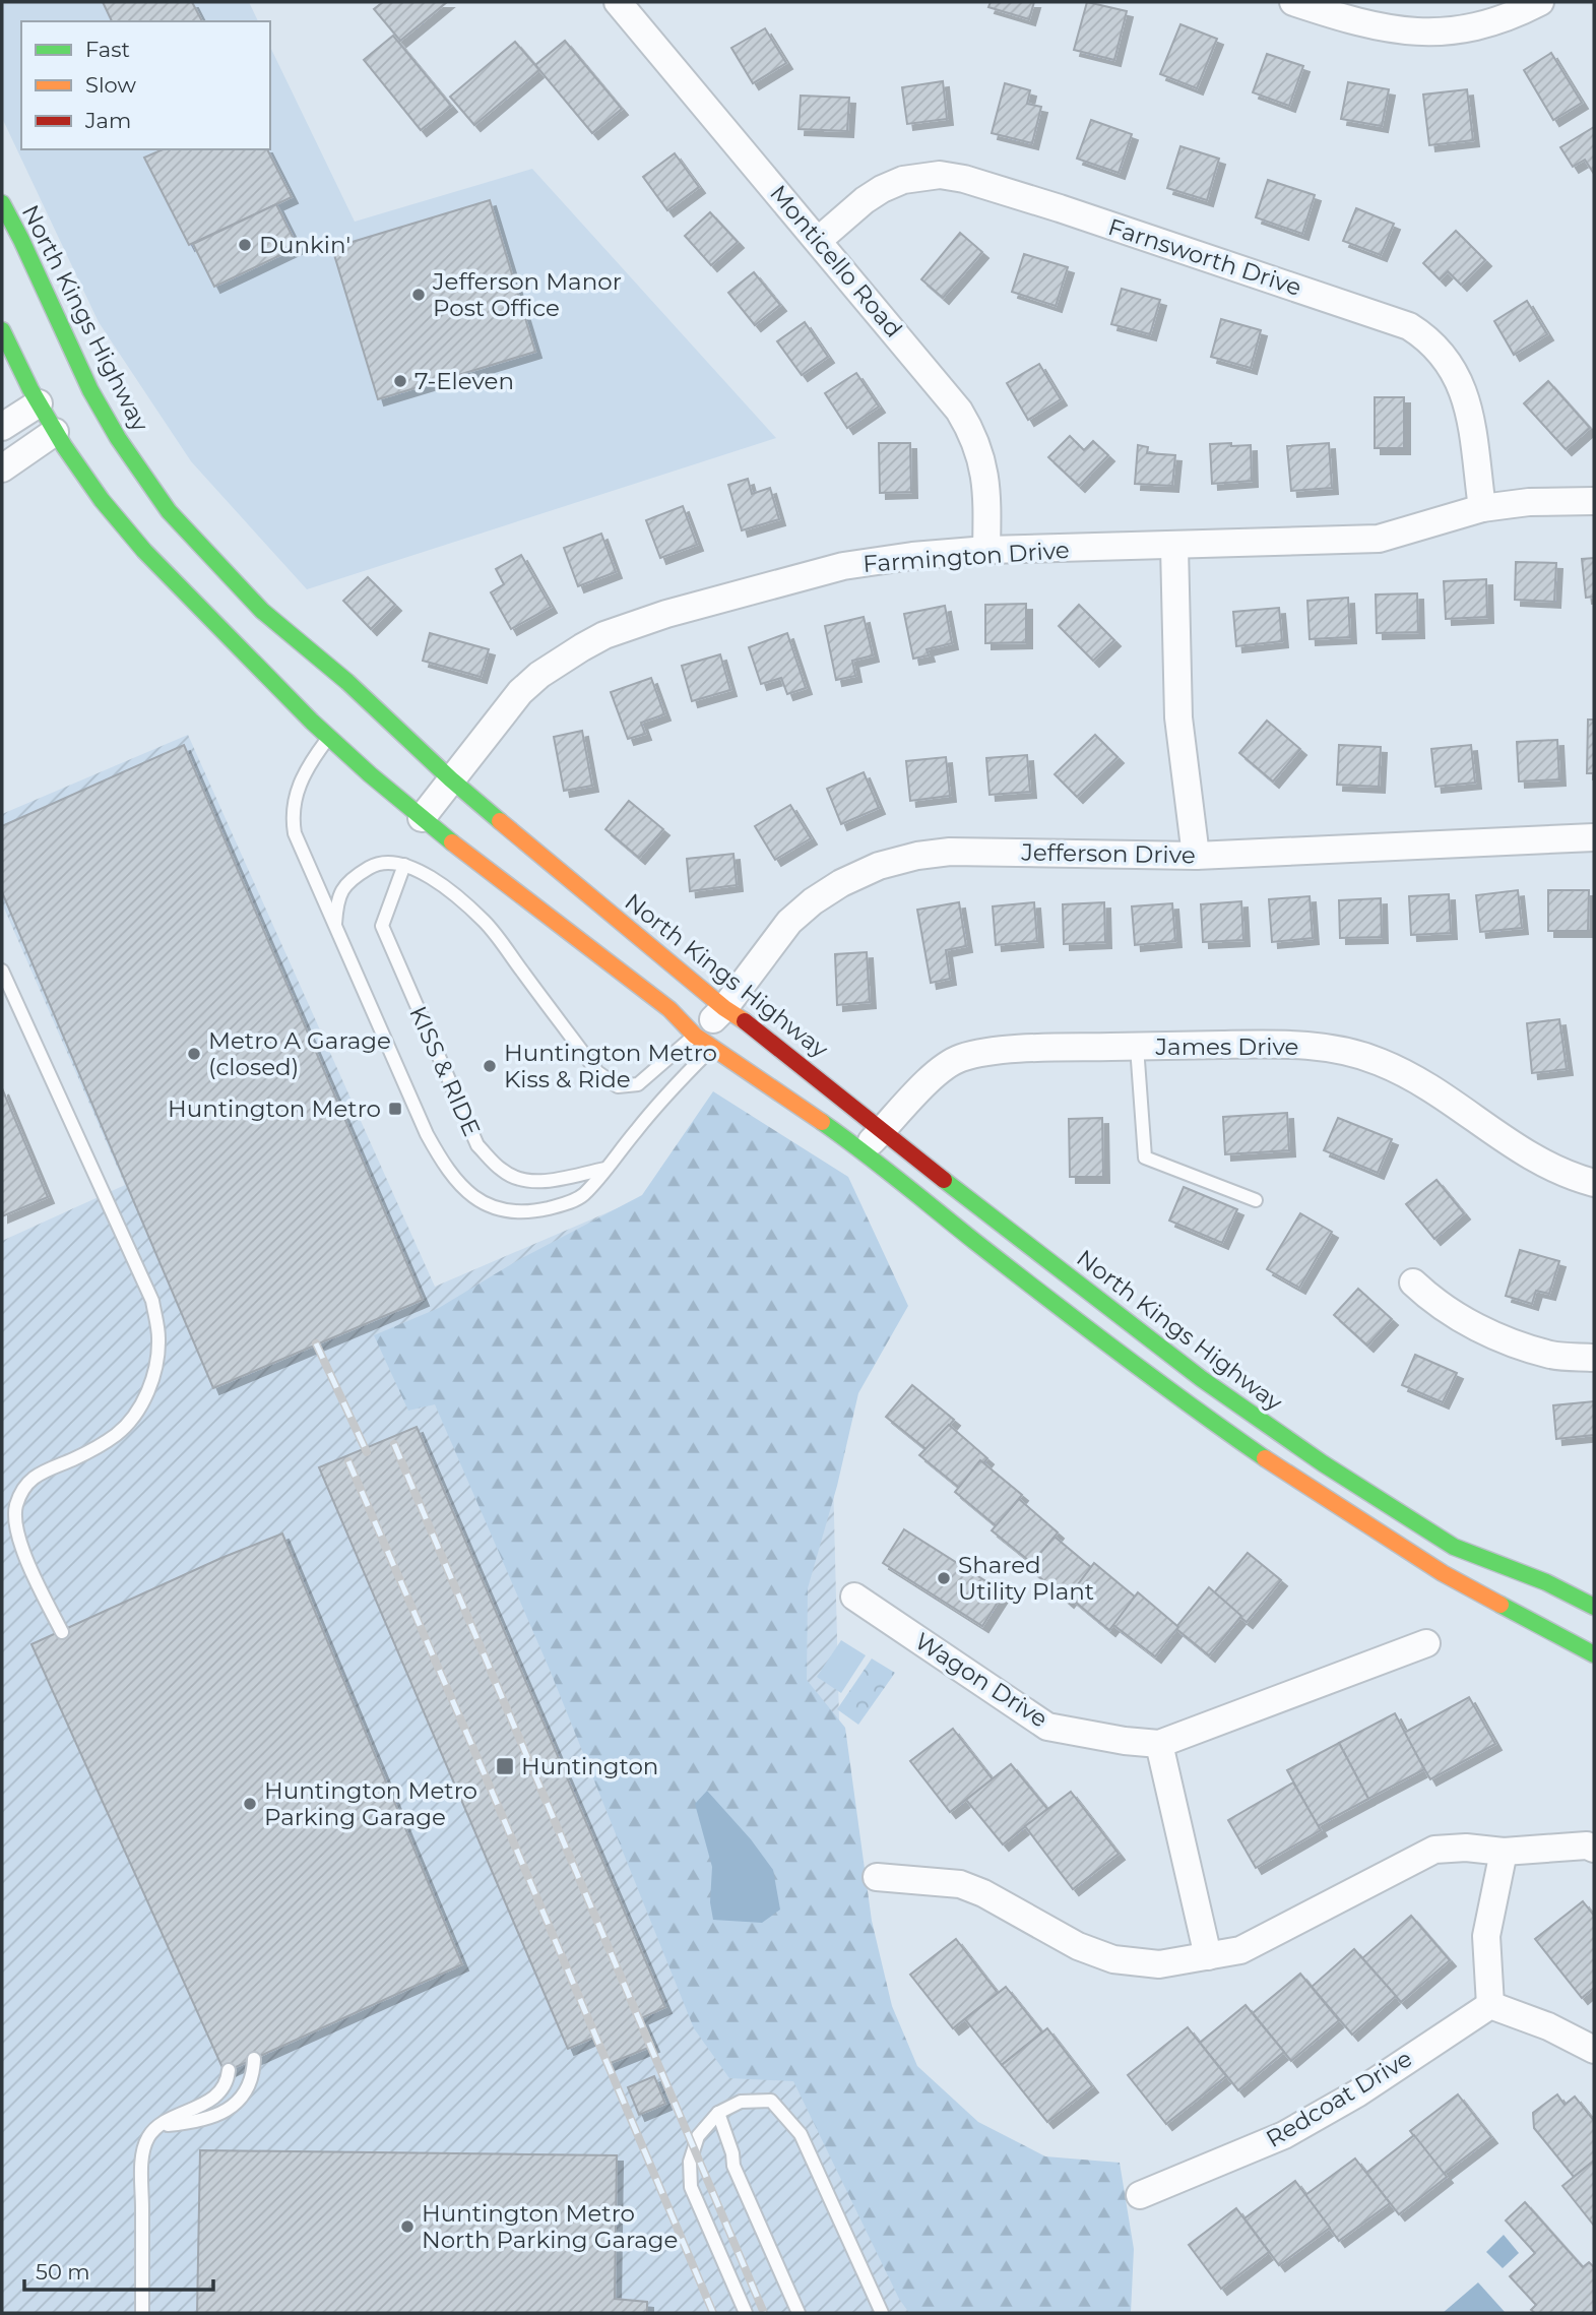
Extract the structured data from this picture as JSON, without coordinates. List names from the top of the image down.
{
  "streets": {
    "main road": ["North Kings Highway"],
    "street": [
      "Farnsworth Drive",
      "Monticello Road",
      "Farmington Drive",
      "Jefferson Drive",
      "James Drive",
      "Wagon Drive",
      "Redcoat Drive"
    ],
    "lane": ["KISS & RIDE"]
  },
  "crossings": [
    ["Farnsworth Drive", "Monticello Road"],
    ["Farnsworth Drive", "Farmington Drive"],
    ["Monticello Road", "Farmington Drive"],
    ["North Kings Highway", "Farmington Drive"],
    ["North Kings Highway", "Jefferson Drive"],
    ["North Kings Highway", "James Drive"]
  ],
  "places": {
    "other": [
      "Dunkin'",
      "Jefferson Manor Post Office",
      "7-Eleven",
      "Metro A Garage (closed)",
      "Huntington Metro Kiss & Ride",
      "Shared Utility Plant",
      "Huntington Metro Parking Garage",
      "Huntington Metro North Parking Garage"
    ],
    "transit": ["Huntington Metro", "Huntington"]
  },
  "legend": ["Fast", "Slow", "Jam"],
  "scale_bar": "50 m"
}
